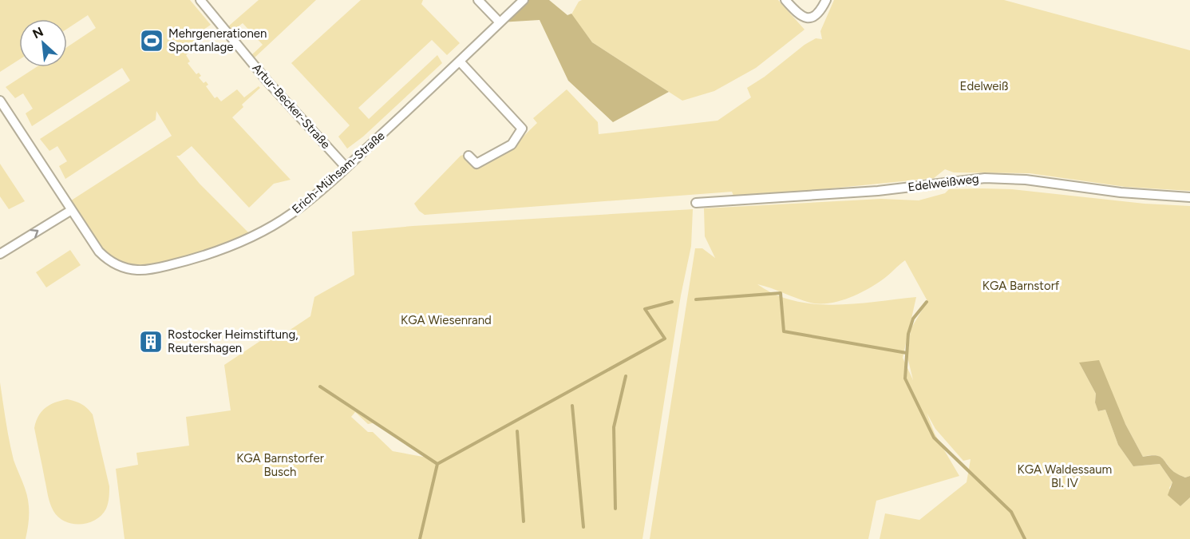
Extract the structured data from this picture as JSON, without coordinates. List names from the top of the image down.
{
  "streets": {
    "street": ["Artur-Becker-Straße", "Erich-Mühsam-Straße", "Edelweißweg"]
  },
  "crossings": [
    ["Artur-Becker-Straße", "Erich-Mühsam-Straße"]
  ],
  "parks": [
    "Edelweiß",
    "KGA Barnstorf",
    "KGA Wiesenrand",
    "KGA Barnstorfer Busch",
    "KGA Waldessaum Bl. IV"
  ],
  "places": {
    "sports": ["Mehrgenerationen Sportanlage"],
    "building": ["Rostocker Heimstiftung, Reutershagen"]
  },
  "north": "top left"
}
